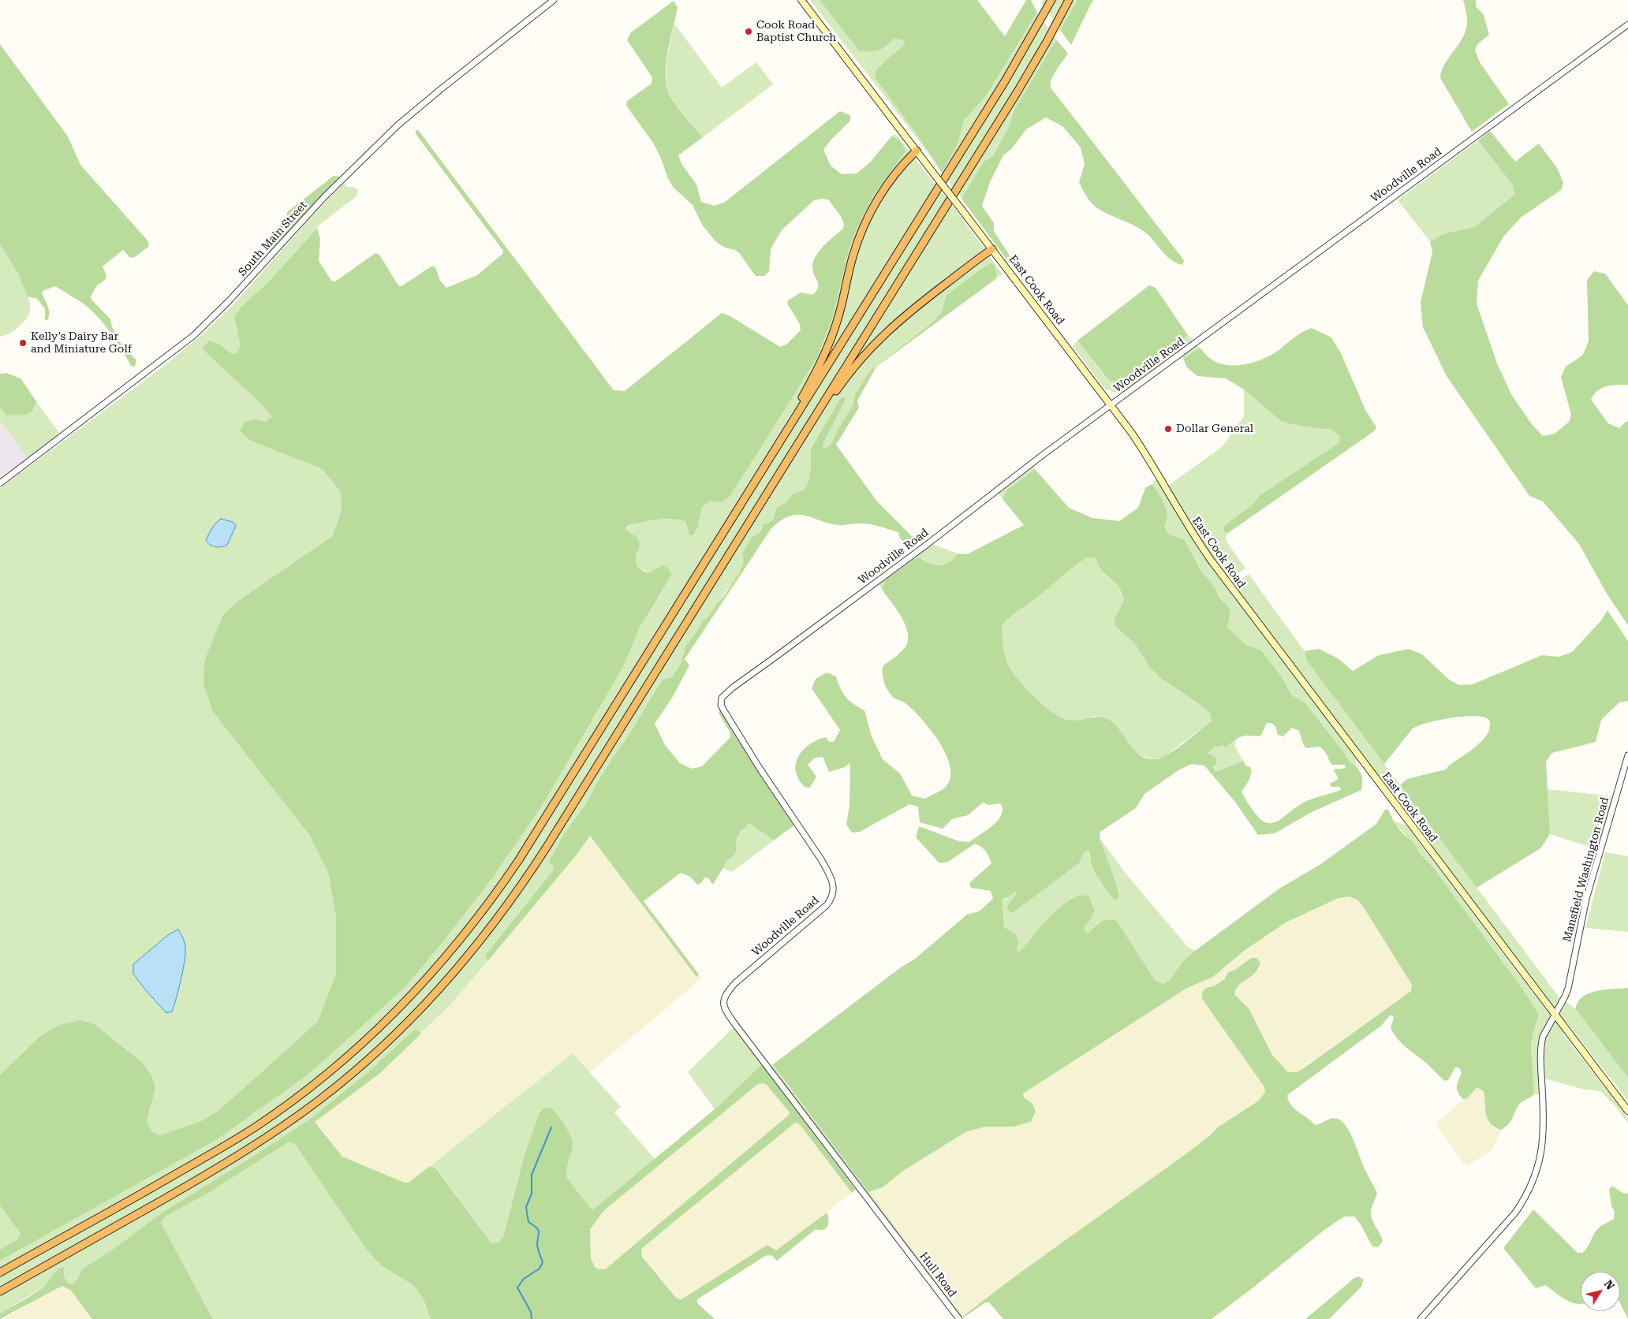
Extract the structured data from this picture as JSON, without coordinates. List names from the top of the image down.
{
  "streets": {
    "main road": ["East Cook Road"],
    "street": [
      "Woodville Road",
      "South Main Street",
      "Mansfield Washington Road",
      "Hull Road"
    ]
  },
  "crossings": [
    ["Woodville Road", "East Cook Road"],
    ["Woodville Road", "Hull Road"],
    ["East Cook Road", "Mansfield Washington Road"]
  ],
  "places": ["Cook Road Baptist Church", "Kelly's Dairy Bar and Miniature Golf", "Dollar General"],
  "north": "top right"
}
